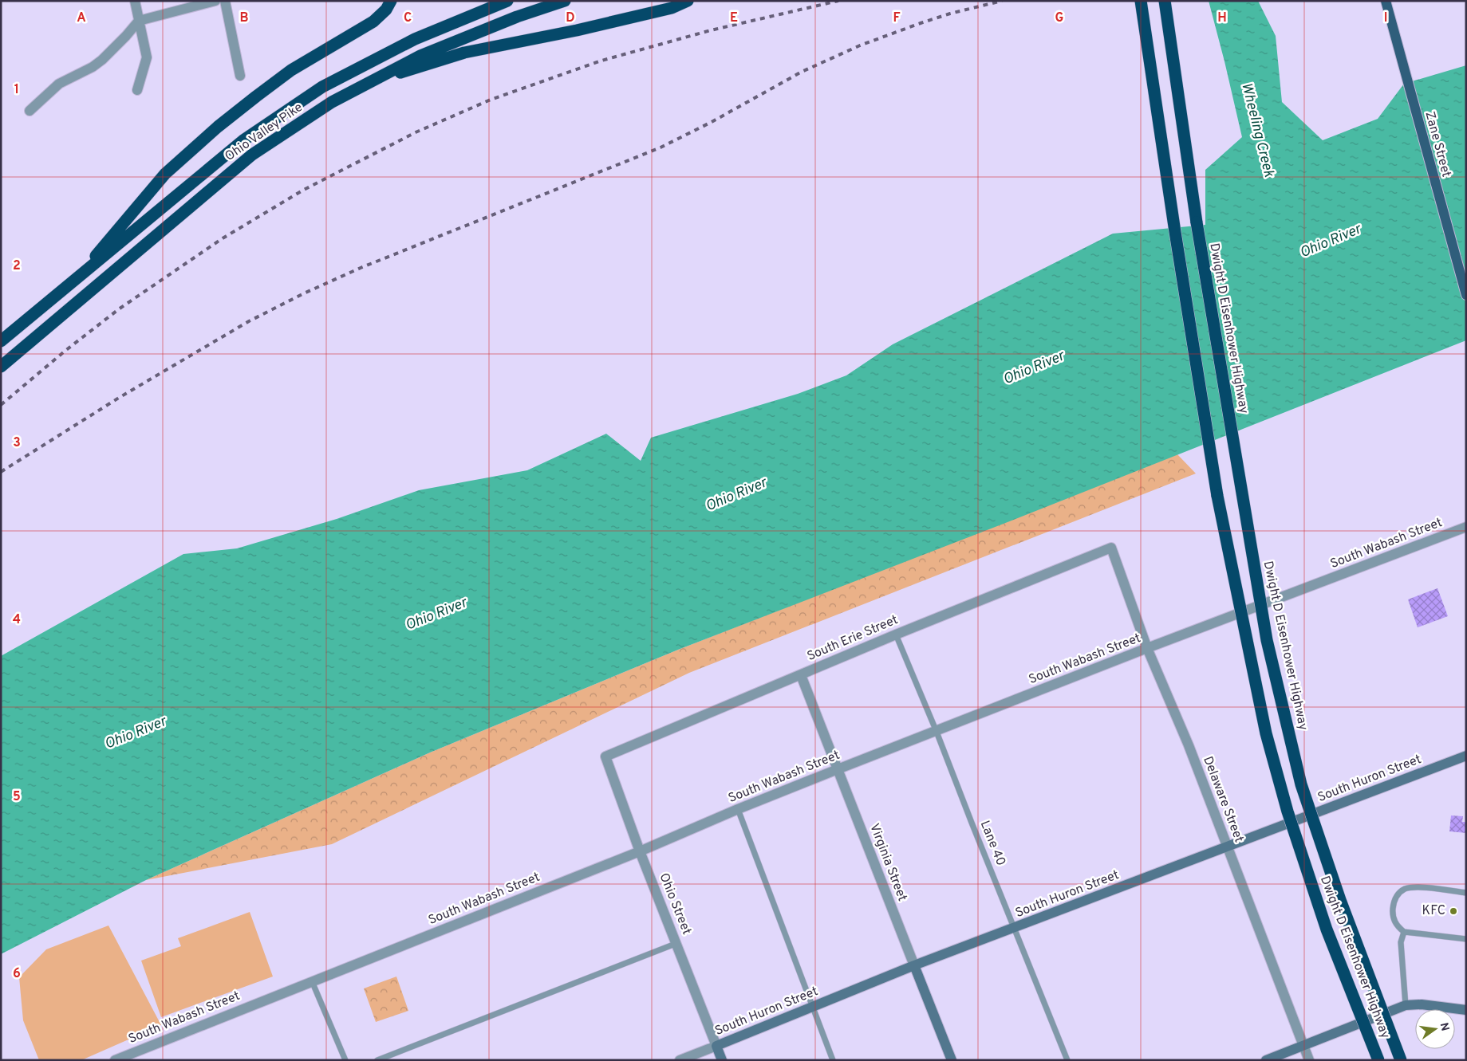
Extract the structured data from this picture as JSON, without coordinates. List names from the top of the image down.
{
  "streets": {
    "highway": ["Ohio Valley Pike", "Dwight D Eisenhower Highway"],
    "main road": ["Zane Street"],
    "street": [
      "South Wabash Street",
      "South Erie Street",
      "South Huron Street",
      "Delaware Street",
      "Virginia Street",
      "Ohio Street"
    ],
    "lane": ["Lane 40"]
  },
  "crossings": [
    ["South Wabash Street", "Delaware Street"],
    ["South Wabash Street", "Lane 40"],
    ["South Wabash Street", "Virginia Street"],
    ["South Wabash Street", "Ohio Street"],
    ["South Erie Street", "Delaware Street"],
    ["South Erie Street", "Lane 40"],
    ["South Erie Street", "Virginia Street"],
    ["South Erie Street", "Ohio Street"],
    ["South Huron Street", "Delaware Street"],
    ["South Huron Street", "Lane 40"],
    ["South Huron Street", "Virginia Street"],
    ["South Huron Street", "Ohio Street"]
  ],
  "water": ["Wheeling Creek", "Ohio River"],
  "places": ["KFC"],
  "north": "right",
  "grid": {
    "columns": [
      "A",
      "B",
      "C",
      "D",
      "E",
      "F",
      "G",
      "H",
      "I"
    ],
    "rows": [
      "1",
      "2",
      "3",
      "4",
      "5",
      "6"
    ]
  }
}
